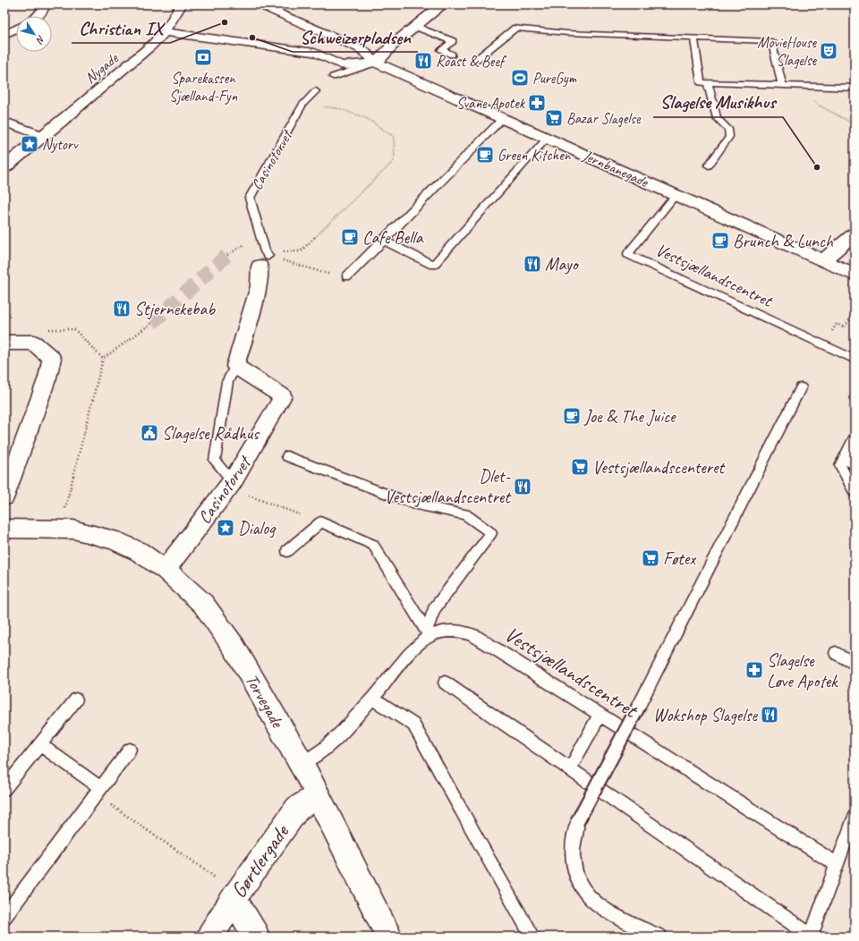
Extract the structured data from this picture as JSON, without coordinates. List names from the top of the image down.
{
  "streets": {
    "street": [
      "Nygade",
      "Casinotorvet",
      "Jernbanegade",
      "Torvegade",
      "Gørtlergade"
    ],
    "lane": ["Vestsjællandscentret"]
  },
  "crossings": [
    ["Casinotorvet", "Torvegade"],
    ["Jernbanegade", "Vestsjællandscentret"],
    ["Vestsjællandscentret", "Torvegade"],
    ["Torvegade", "Gørtlergade"]
  ],
  "places": {
    "other": ["Christian IX", "Schweizerpladsen", "Slagelse Musikhus"],
    "theatre": ["MovieHouse Slagelse"],
    "bank": ["Sparekassen Sjælland-Fyn"],
    "restaurant": [
      "Roast & Beef",
      "Mayo",
      "Stjernekebab",
      "Dlet- Vestsjællandscentret",
      "Wokshop Slagelse"
    ],
    "sports": ["PureGym"],
    "pharmacy": ["Svane Apotek", "Slagelse Løve Apotek"],
    "supermarket": ["Bazar Slagelse", "Vestsjællandscenteret", "Føtex"],
    "place": ["Nytorv", "Dialog"],
    "cafe": [
      "Green Kitchen",
      "Cafe Bella",
      "Brunch & Lunch",
      "Joe & The Juice"
    ],
    "public building": ["Slagelse Rådhus"]
  },
  "north": "bottom right"
}
